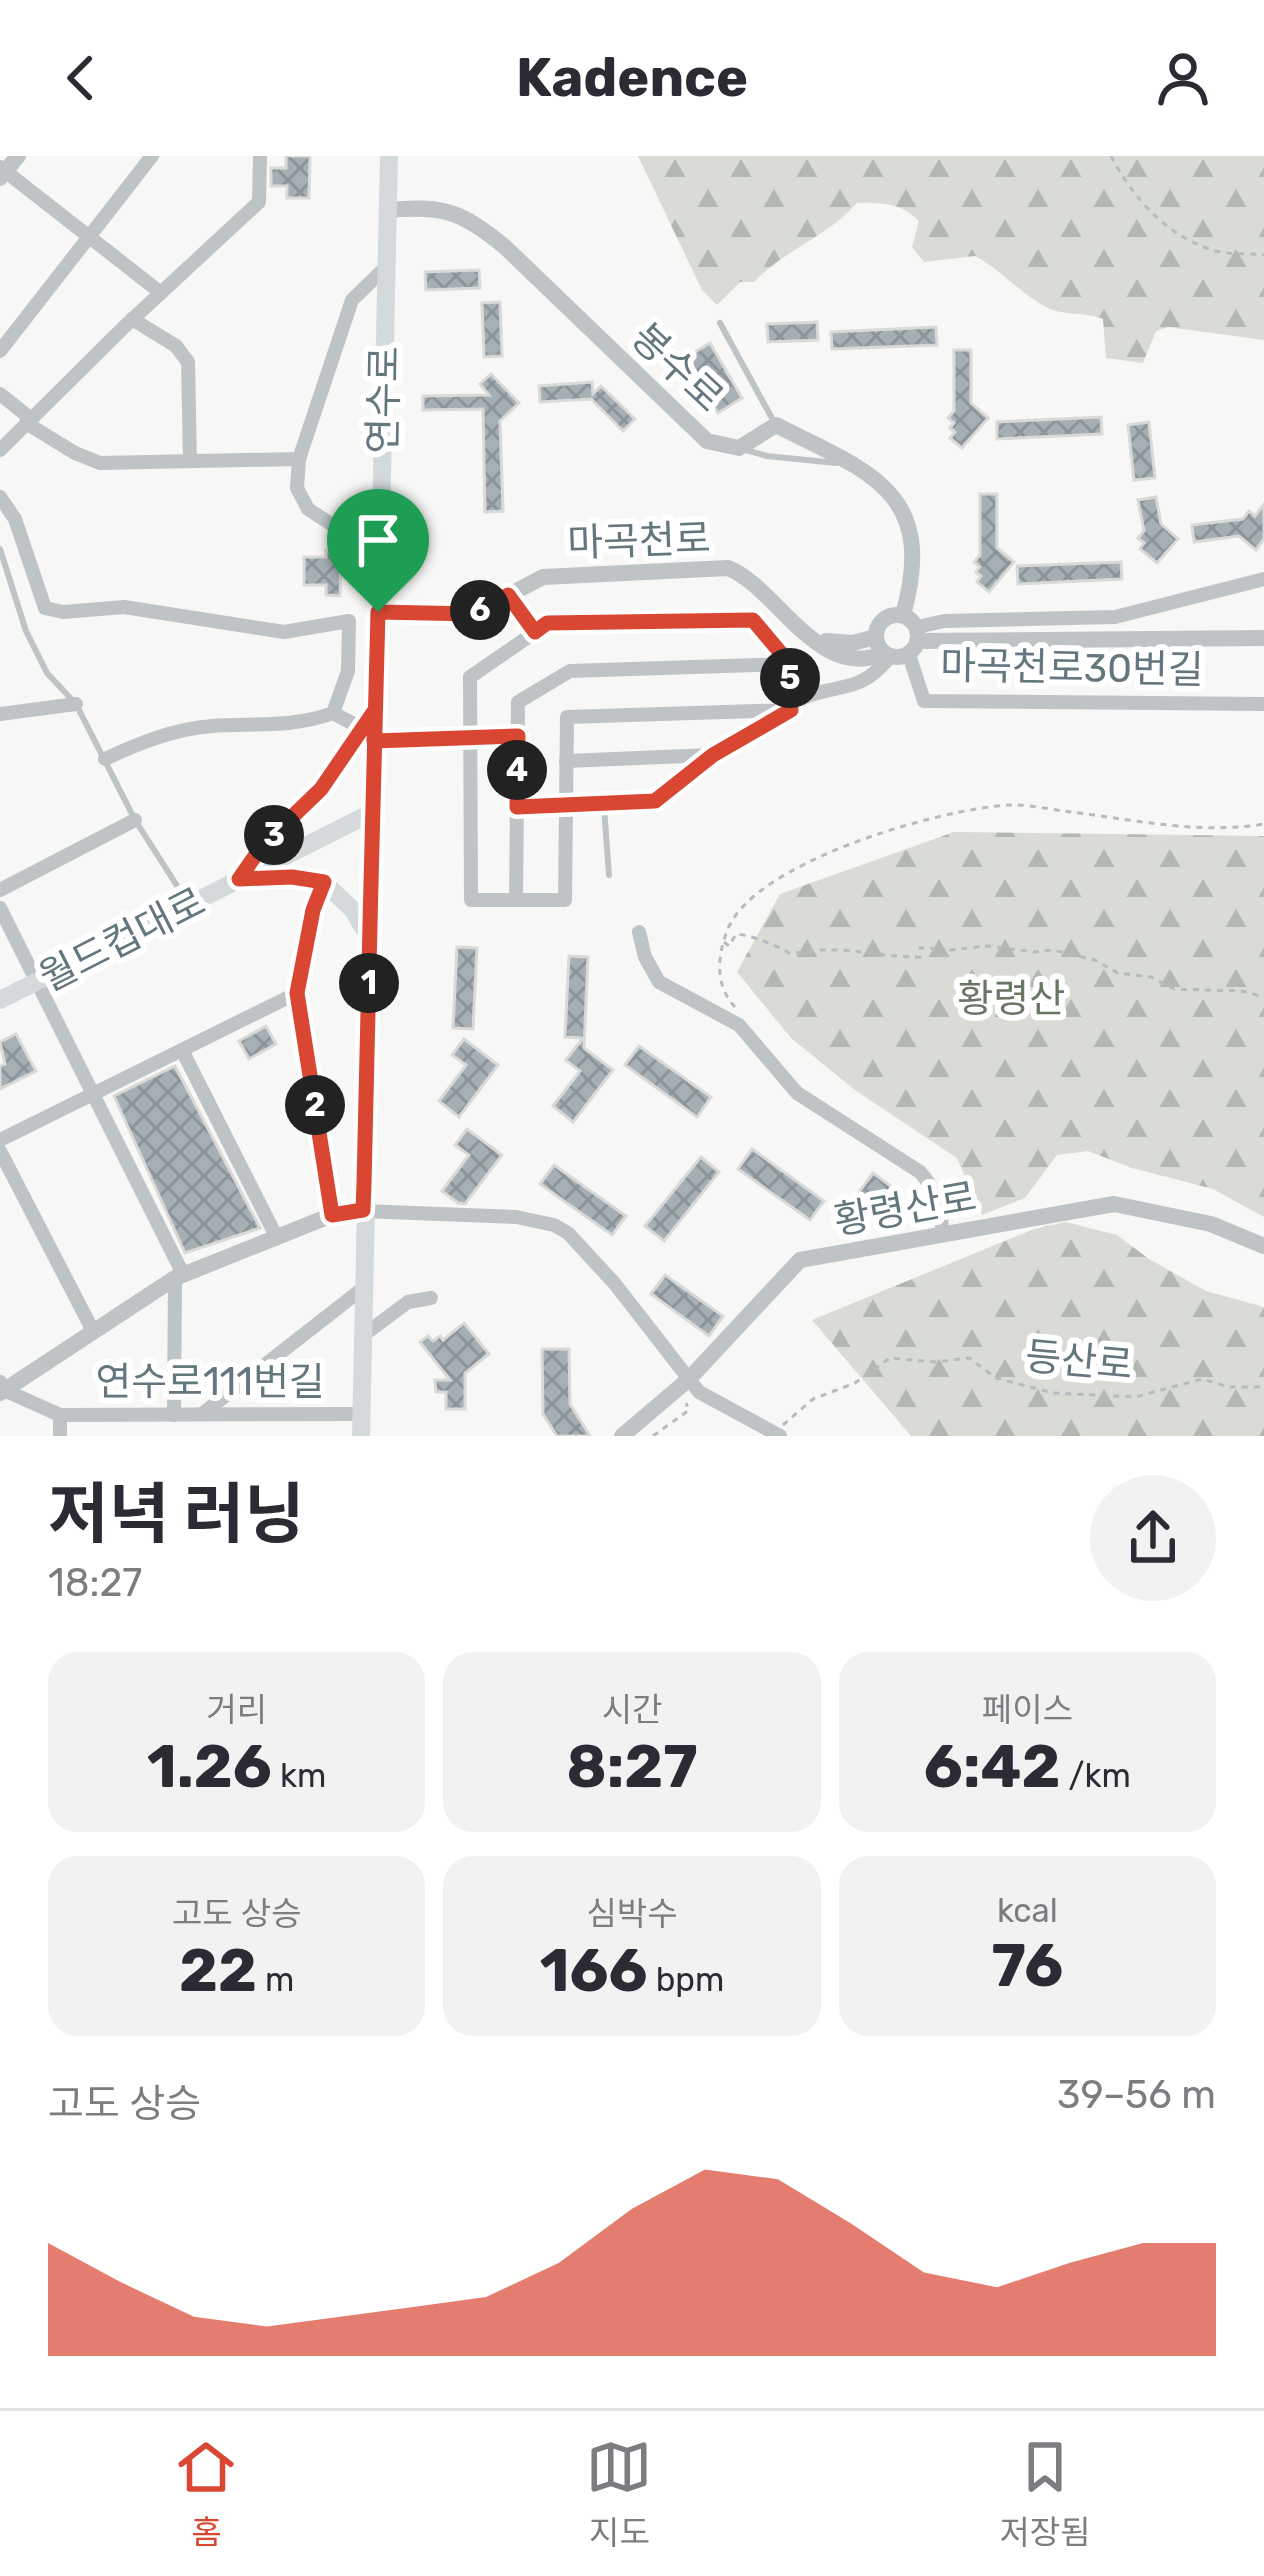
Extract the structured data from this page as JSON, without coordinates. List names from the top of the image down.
{
  "streets": {
    "main road": ["연수로", "월드컵대로"],
    "street": [
      "봉수로",
      "마곡천로",
      "마곡천로30번길",
      "황령산로",
      "연수로111번길"
    ],
    "path": ["등산로"]
  },
  "crossings": [
    ["봉수로", "연수로"],
    ["봉수로", "마곡천로"],
    ["봉수로", "마곡천로30번길"],
    ["연수로", "마곡천로"],
    ["마곡천로", "마곡천로30번길"]
  ],
  "parks": ["황령산"],
  "page": {
    "header": "Kadence",
    "pins": [
      "6",
      "5",
      "4",
      "3",
      "1",
      "2"
    ],
    "heading": ["저녁 러닝", "18:27"],
    "stats": [
      ["거리", "1.26 km"],
      ["시간", "8:27"],
      ["페이스", "6:42 /km"],
      ["고도 상승", "22 m"],
      ["심박수", "166 bpm"],
      ["kcal", "76"]
    ],
    "chart": ["고도 상승", "39–56 m"],
    "tabs": ["홈", "지도", "저장됨"]
  }
}
